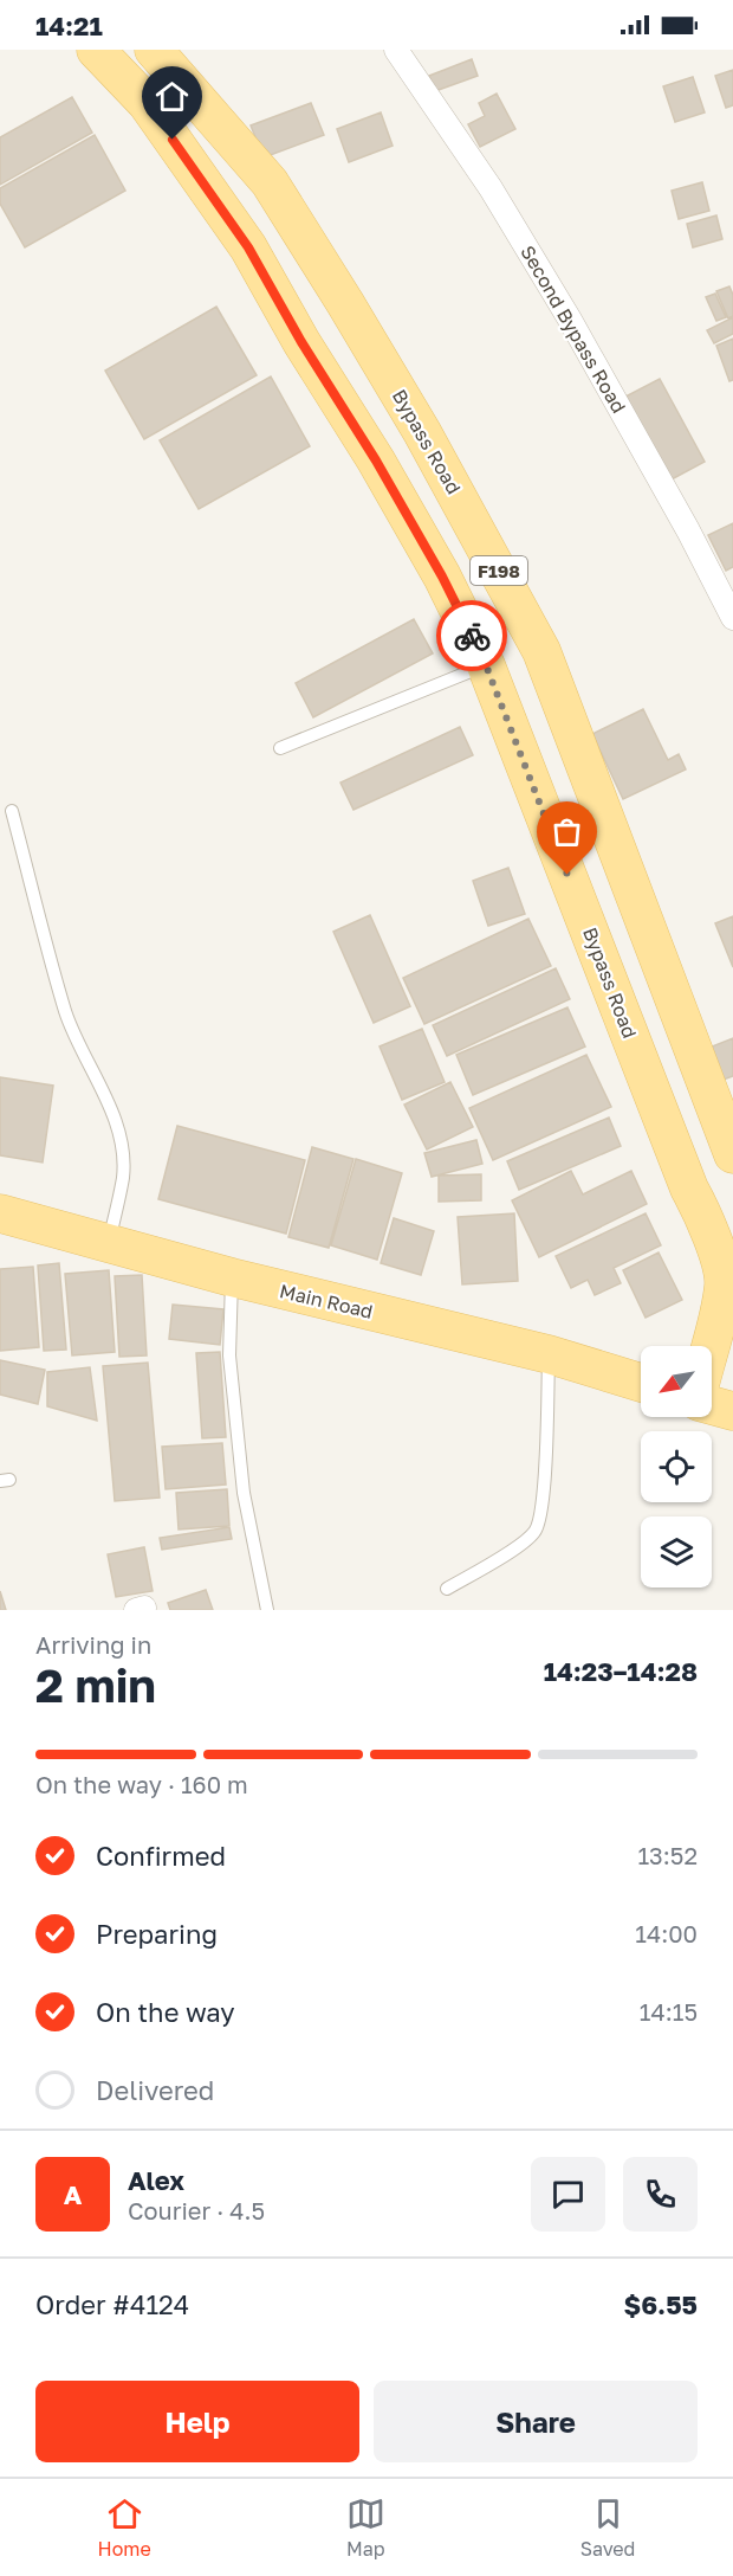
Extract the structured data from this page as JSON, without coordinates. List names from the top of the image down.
{
  "streets": {
    "main road": ["Bypass Road", "F198", "Main Road"],
    "street": ["Second Bypass Road"]
  },
  "crossings": [
    ["Bypass Road", "F198"]
  ],
  "north": "bottom left",
  "page": {
    "status": "14:21",
    "heading": ["2 min", "Arriving in", "14:23–14:28"],
    "panel": [
      "Alex",
      "Courier · 4.5",
      "Order #4124",
      "$6.55"
    ],
    "bar": "On the way · 160 m",
    "list": [
      ["Confirmed", "13:52"],
      ["Preparing", "14:00"],
      ["On the way", "14:15"],
      "Delivered"
    ],
    "round": "A",
    "buttons": ["Help", "Share"],
    "tabs": ["Home", "Map", "Saved"]
  }
}
